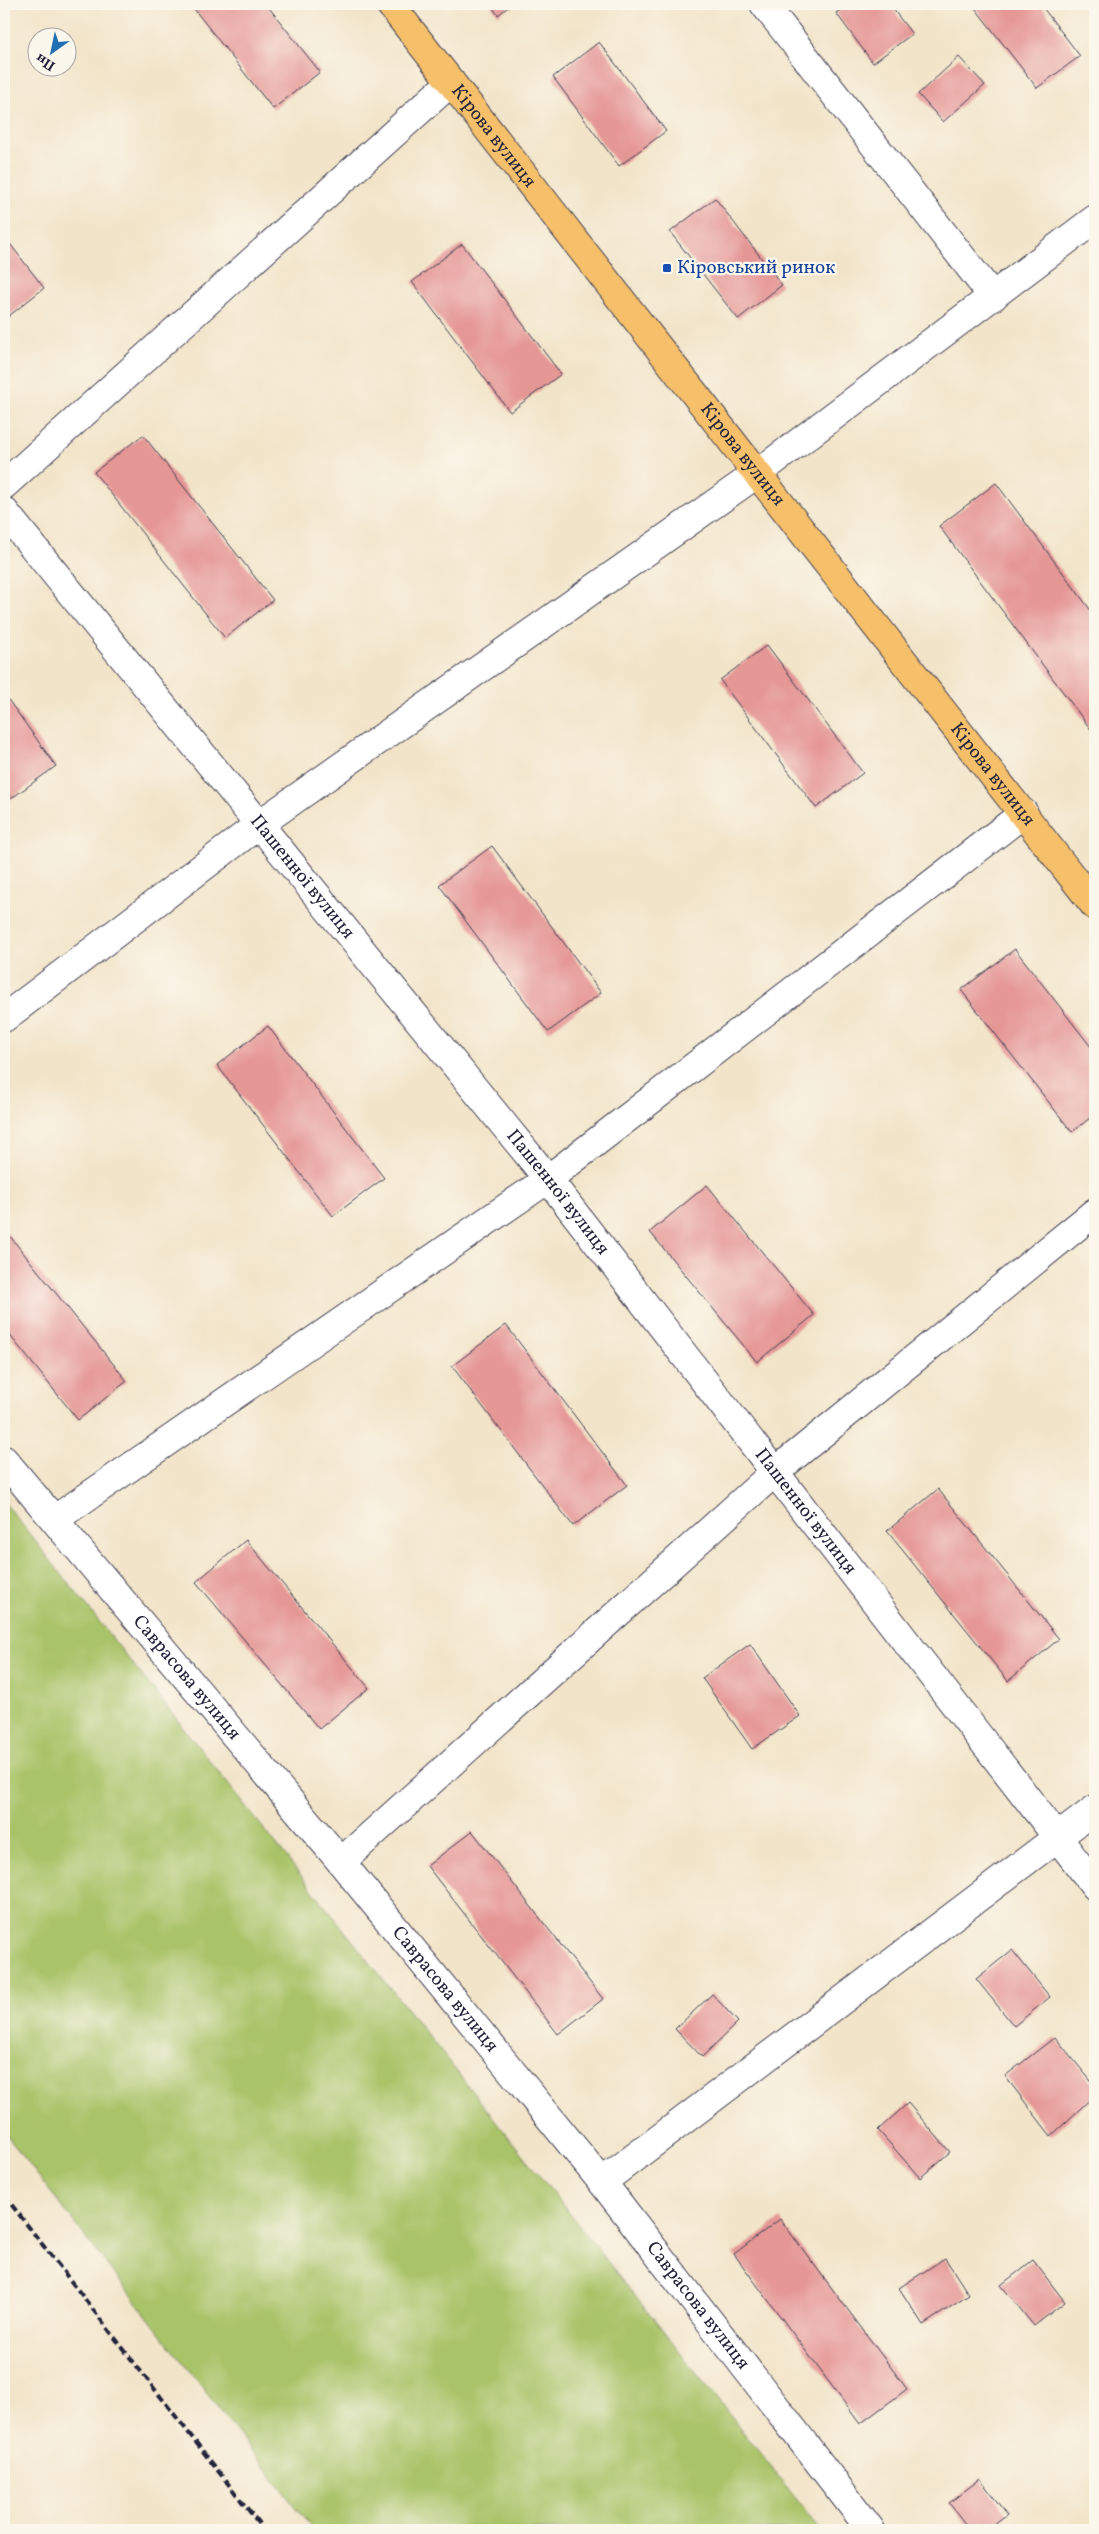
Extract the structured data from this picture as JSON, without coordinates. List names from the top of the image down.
{
  "streets": {
    "main road": ["Кірова вулиця"],
    "street": ["Пашенної вулиця", "Саврасова вулиця"]
  },
  "places": {
    "transit": ["Кіровський ринок"]
  },
  "north": "bottom left"
}
